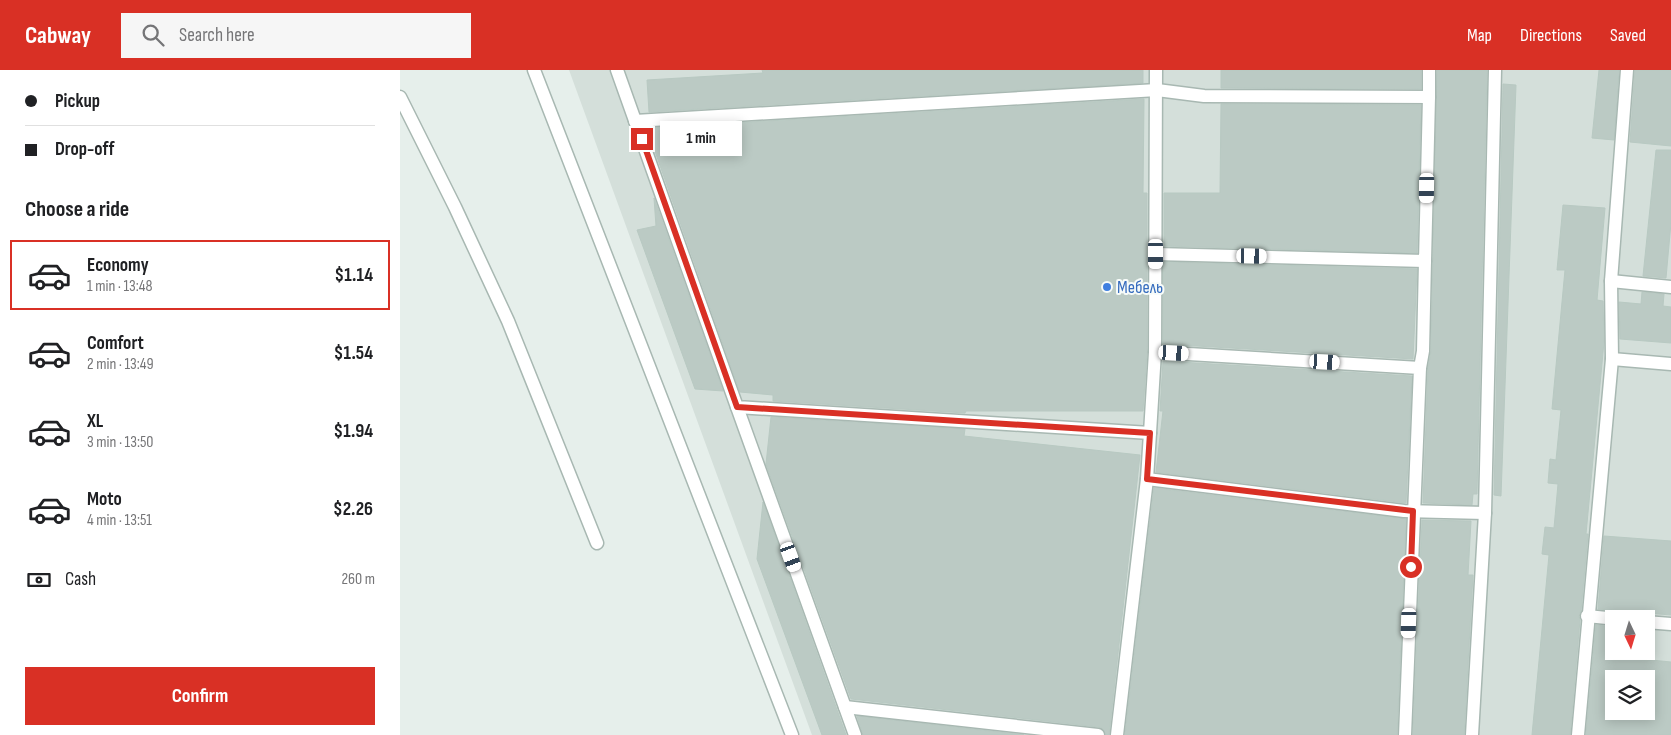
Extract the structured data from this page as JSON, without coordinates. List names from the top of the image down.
{
  "places": ["Мебель"],
  "north": "bottom",
  "page": {
    "header": "Cabway",
    "search": "Search here",
    "nav": ["Map", "Directions", "Saved"],
    "banner": ["Pickup", "Drop-off"],
    "bubble": "1 min",
    "heading": "Choose a ride",
    "list": [
      {
        "name": "Economy",
        "note": "1 min · 13:48",
        "value": "$1.14"
      },
      {
        "name": "Comfort",
        "note": "2 min · 13:49",
        "value": "$1.54"
      },
      {
        "name": "XL",
        "note": "3 min · 13:50",
        "value": "$1.94"
      },
      {
        "name": "Moto",
        "note": "4 min · 13:51",
        "value": "$2.26"
      }
    ],
    "pay": ["Cash", "260 m"],
    "buttons": "Confirm"
  }
}
